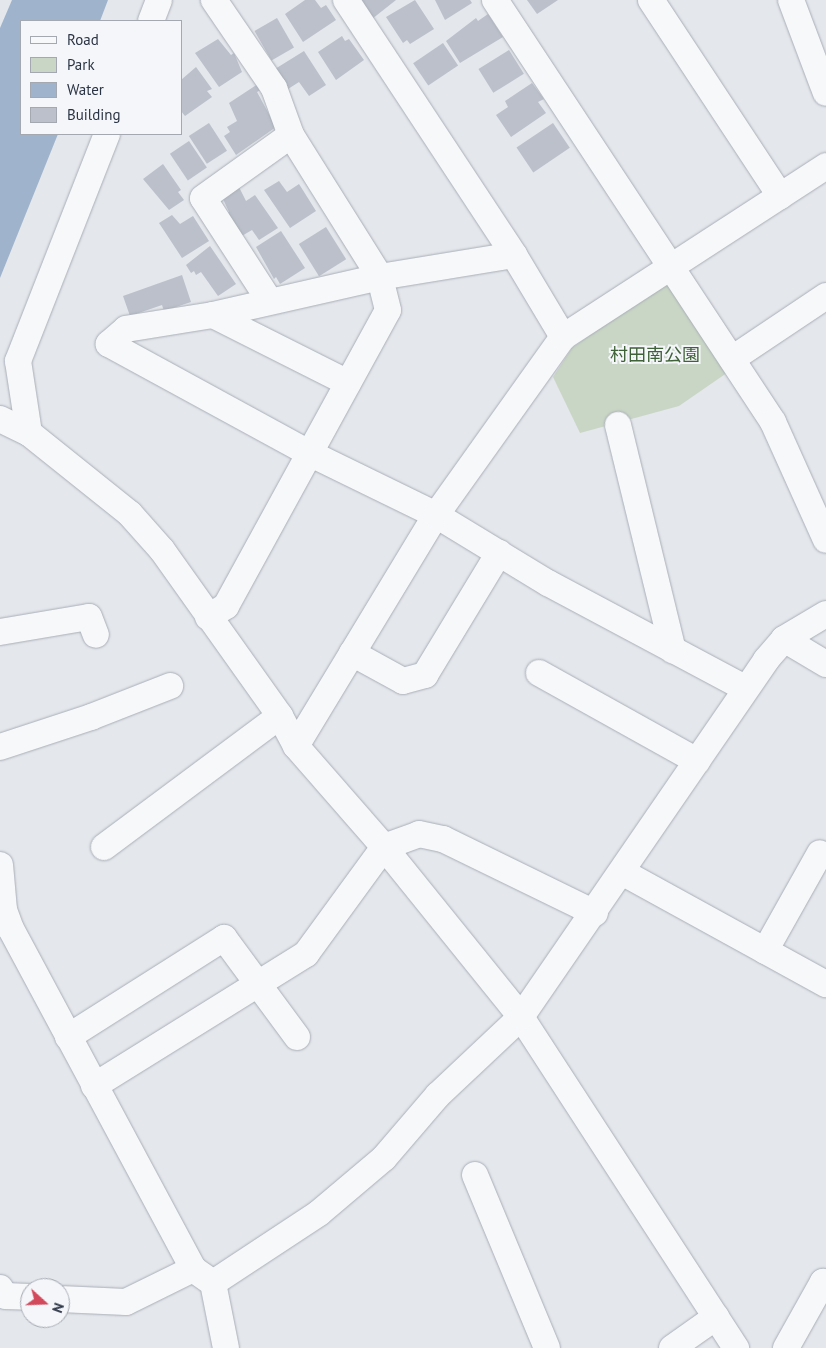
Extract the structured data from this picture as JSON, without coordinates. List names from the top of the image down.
{
  "parks": ["村田南公園"],
  "legend": [
    "Road",
    "Park",
    "Water",
    "Building"
  ],
  "north": "right"
}
